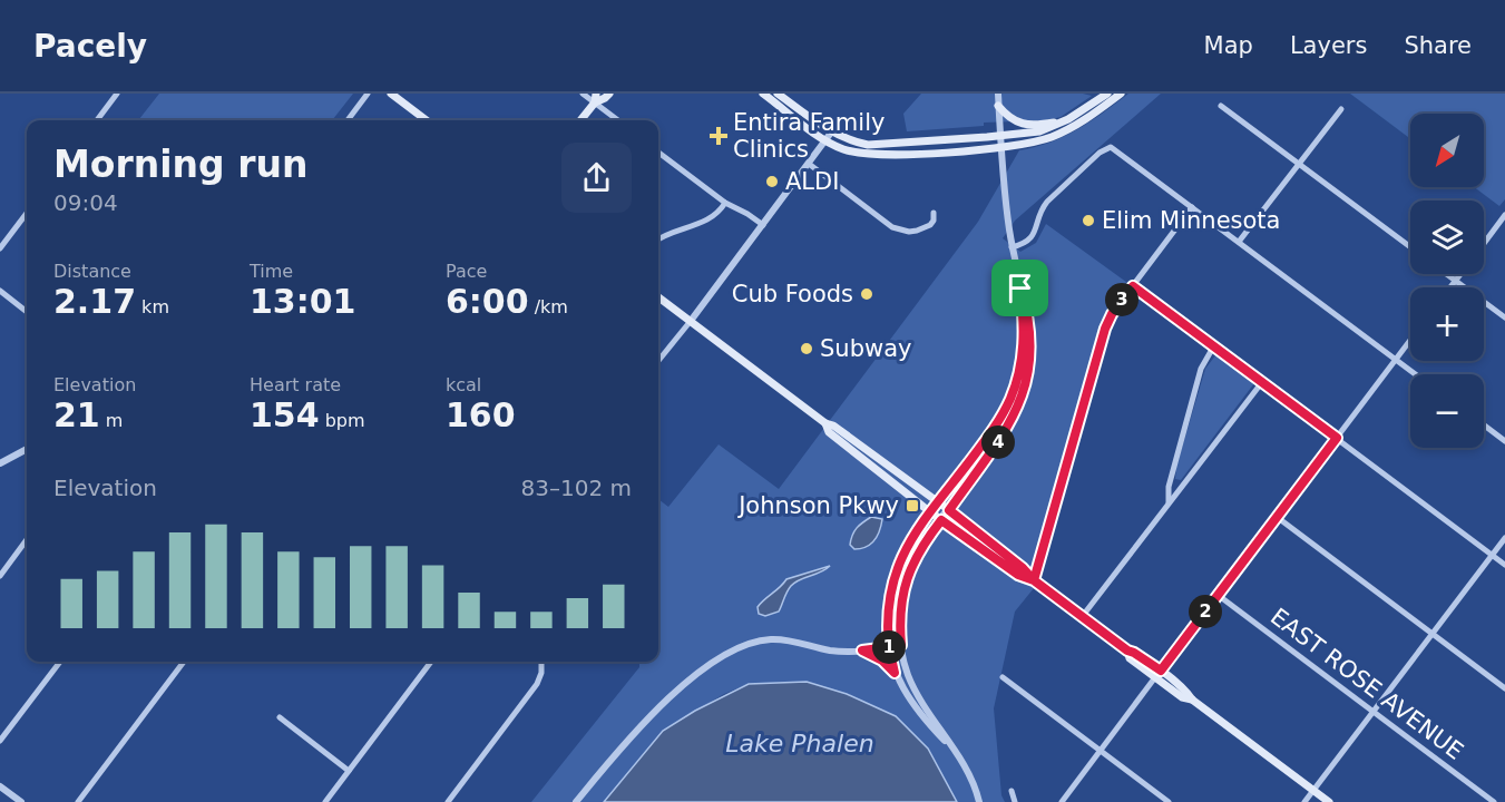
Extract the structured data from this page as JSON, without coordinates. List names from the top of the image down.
{
  "streets": {
    "street": ["EAST ROSE AVENUE"]
  },
  "water": ["Lake Phalen"],
  "places": {
    "health": ["Entira Family Clinics"],
    "other": [
      "ALDI",
      "Elim Minnesota",
      "Cub Foods",
      "Subway"
    ],
    "transit": ["Johnson Pkwy"]
  },
  "north": "bottom left",
  "page": {
    "header": "Pacely",
    "nav": ["Map", "Layers", "Share"],
    "map_buttons": ["+", "−"],
    "heading": ["Morning run", "09:04"],
    "stats": [
      ["Distance", "2.17 km"],
      ["Time", "13:01"],
      ["Pace", "6:00 /km"],
      ["Elevation", "21 m"],
      ["Heart rate", "154 bpm"],
      ["kcal", "160"]
    ],
    "pins": [
      "3",
      "4",
      "2",
      "1"
    ],
    "chart": ["Elevation", "83–102 m"]
  }
}
